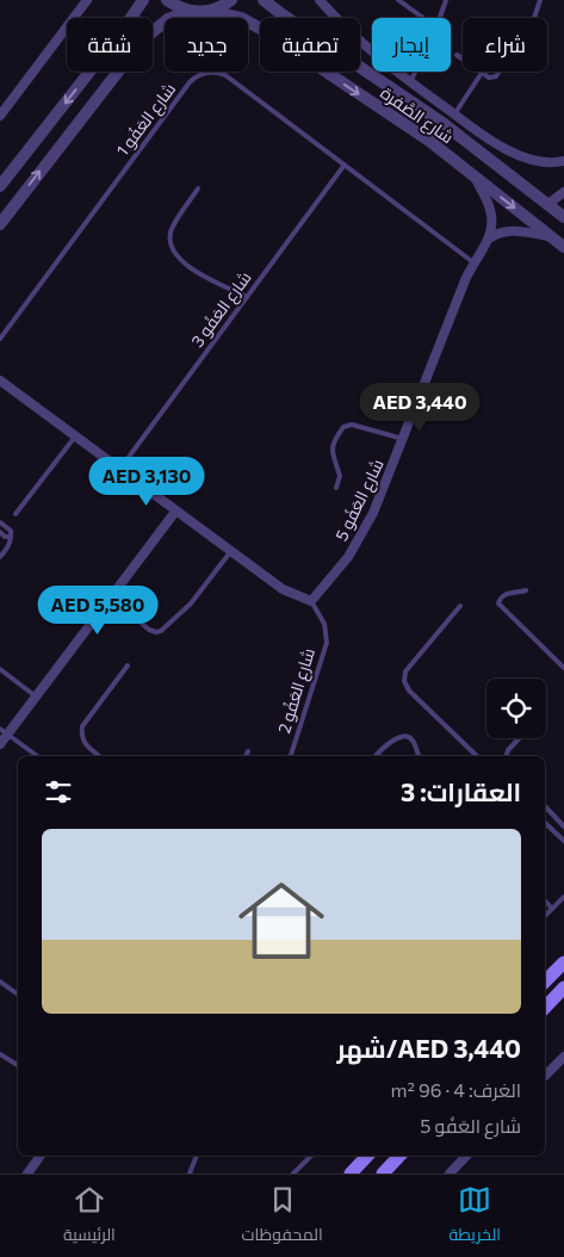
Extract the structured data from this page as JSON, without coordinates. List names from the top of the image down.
{
  "streets": {
    "street": ["شارع الصَّفرة", "شارع العَفُو 5"],
    "lane": ["شارع العَفُو 1", "شارع العَفُو 3", "شارع العَفُو 2"]
  },
  "crossings": [
    ["شارع العَفُو 1", "شارع العَفُو 3"],
    ["شارع العَفُو 1", "شارع العَفُو 5"],
    ["شارع العَفُو 5", "شارع العَفُو 2"]
  ],
  "page": {
    "chip": [
      "شراء",
      "إيجار",
      "تصفية",
      "جديد",
      "شقة"
    ],
    "price": ["AED 3,440", "AED 3,130", "AED 5,580"],
    "heading": "العقارات: 3",
    "list": [
      {
        "name": "AED 3,440/شهر",
        "note": "الغرف: 4 · 96 m² · شارع العَفُو 5"
      }
    ],
    "tabs": ["الخريطة", "المحفوظات", "الرئيسية"]
  }
}
